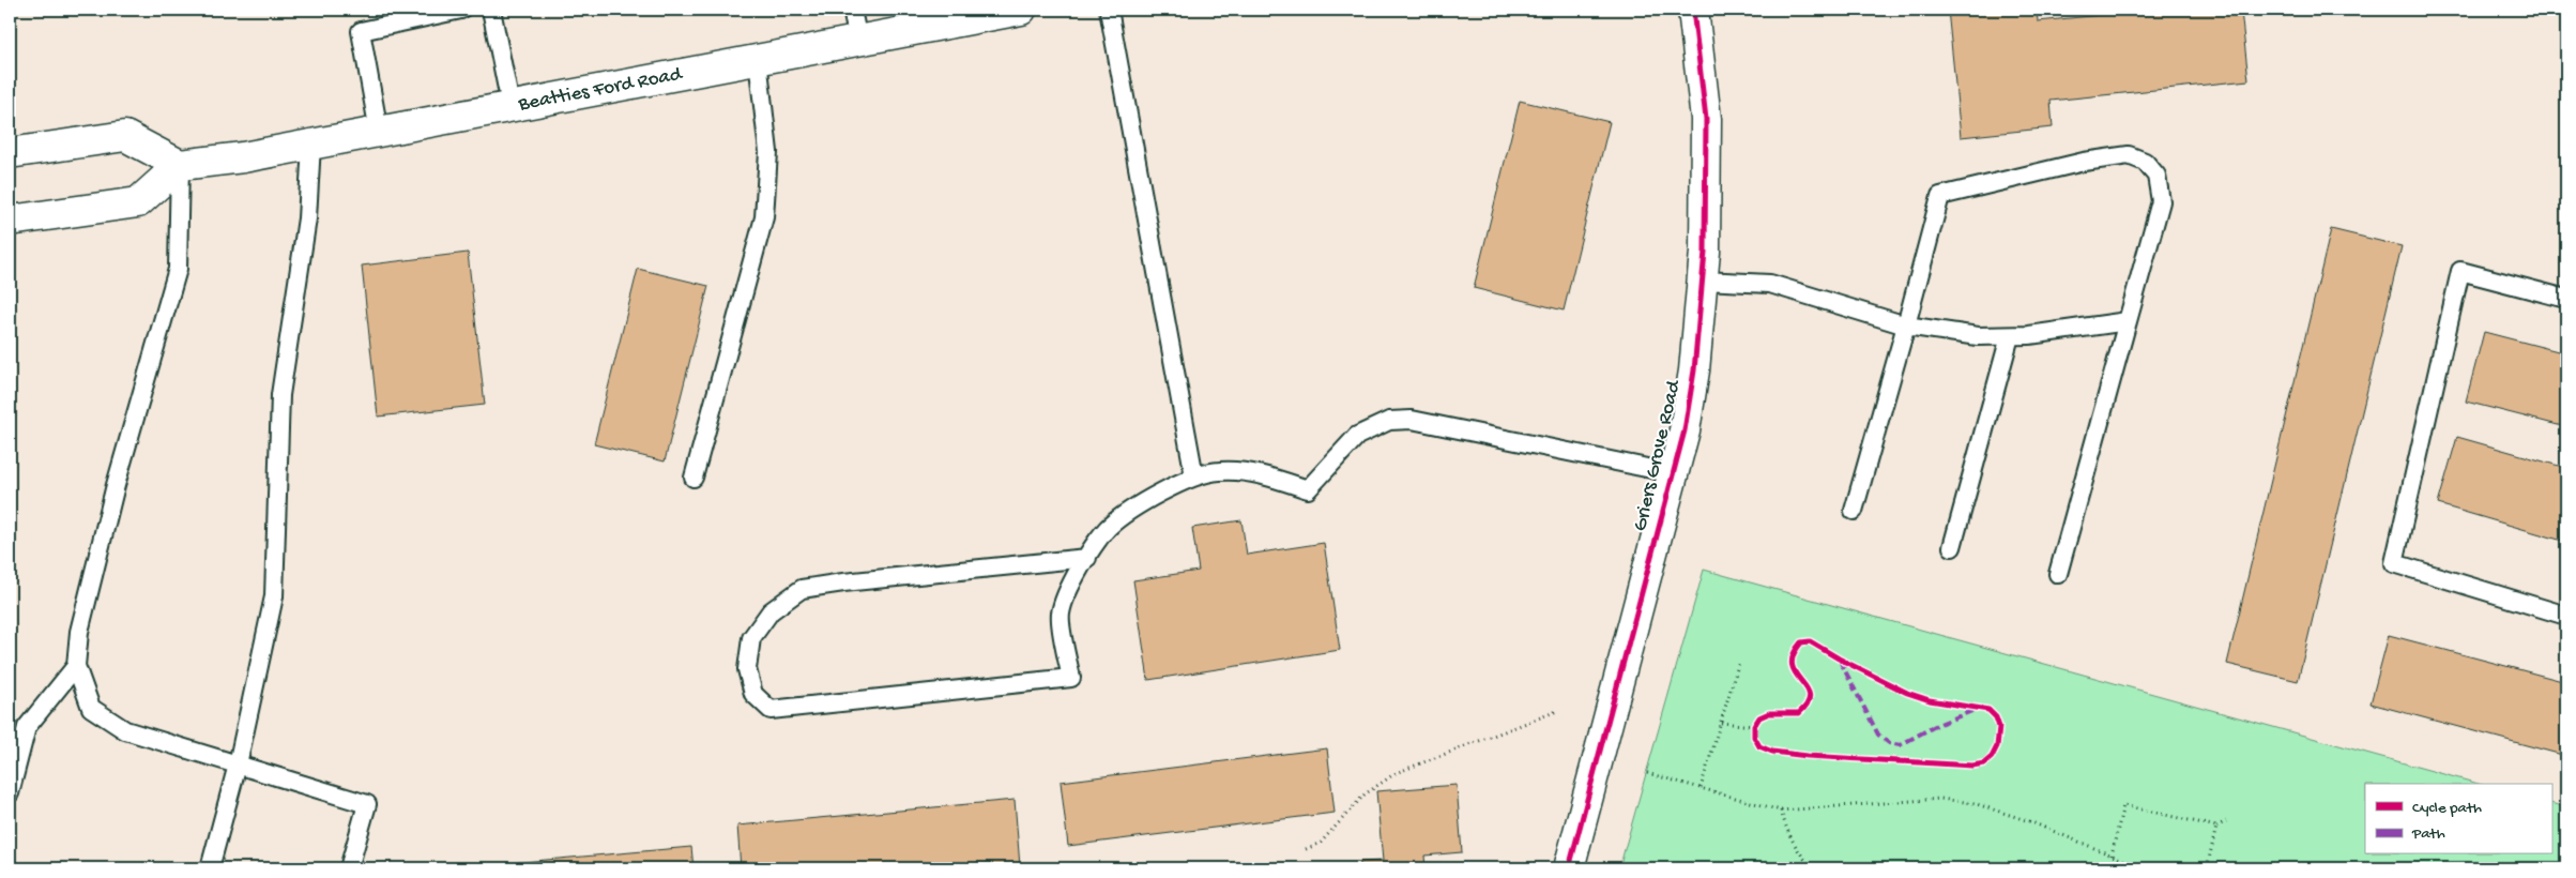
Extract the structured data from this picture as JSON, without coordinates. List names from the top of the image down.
{
  "streets": {
    "main road": ["Beatties Ford Road", "Griers Grove Road"]
  },
  "legend": ["Cycle path", "Path"]
}
